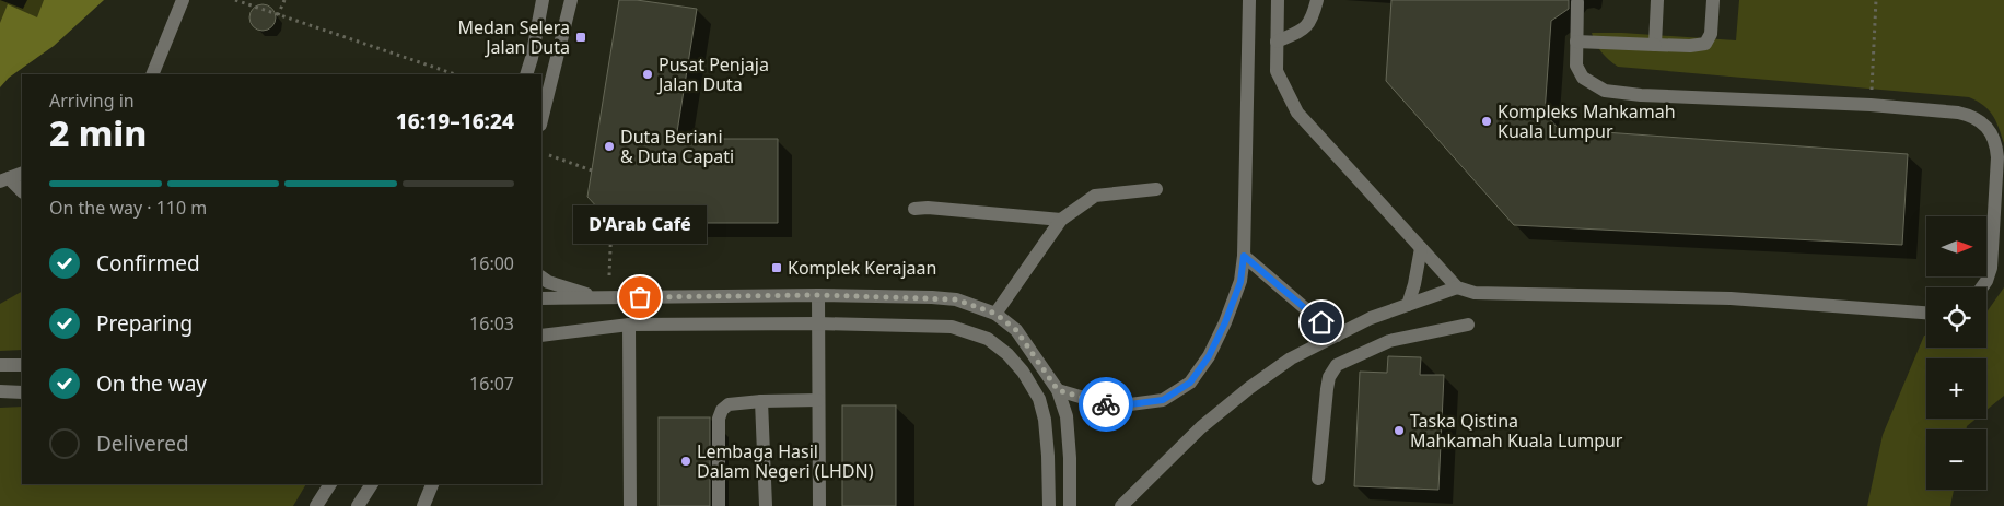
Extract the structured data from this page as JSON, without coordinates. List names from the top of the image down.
{
  "places": {
    "transit": ["Medan Selera Jalan Duta", "Komplek Kerajaan"],
    "other": [
      "Pusat Penjaja Jalan Duta",
      "Kompleks Mahkamah Kuala Lumpur",
      "Duta Beriani & Duta Capati",
      "D'Arab Café",
      "Taska Qistina Mahkamah Kuala Lumpur",
      "Lembaga Hasil Dalam Negeri (LHDN)"
    ]
  },
  "north": "right",
  "page": {
    "heading": ["2 min", "Arriving in", "16:19–16:24"],
    "bar": "On the way · 110 m",
    "bubble": "D'Arab Café",
    "map_buttons": ["+", "−"],
    "list": [
      ["Confirmed", "16:00"],
      ["Preparing", "16:03"],
      ["On the way", "16:07"],
      "Delivered"
    ]
  }
}
